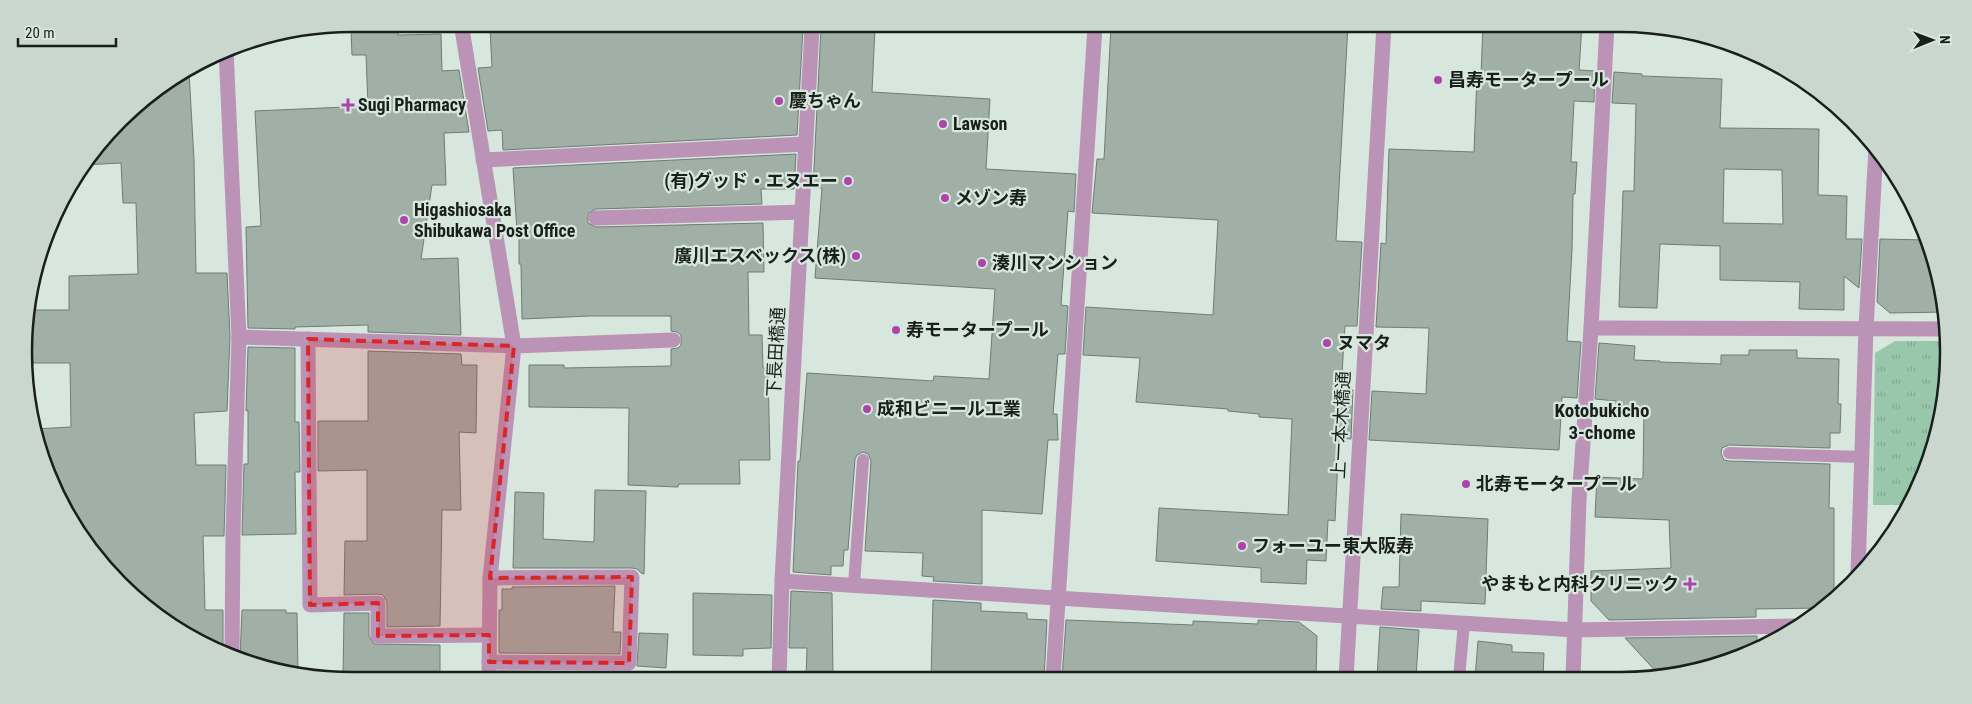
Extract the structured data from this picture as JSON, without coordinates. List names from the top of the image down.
{
  "streets": {
    "street": ["下長田橋通", "上一本木橋通"]
  },
  "districts": ["Kotobukicho 3-chome"],
  "places": {
    "other": [
      "昌寿モータープール",
      "慶ちゃん",
      "Lawson",
      "(有)グッド・エヌエー",
      "メゾン寿",
      "Higashiosaka Shibukawa Post Office",
      "廣川エスベックス(株)",
      "湊川マンション",
      "寿モータープール",
      "ヌマタ",
      "成和ビニール工業",
      "北寿モータープール",
      "フォーユー東大阪寿"
    ],
    "health": ["Sugi Pharmacy", "やまもと内科クリニック"]
  },
  "scale_bar": "20 m",
  "north": "right"
}
